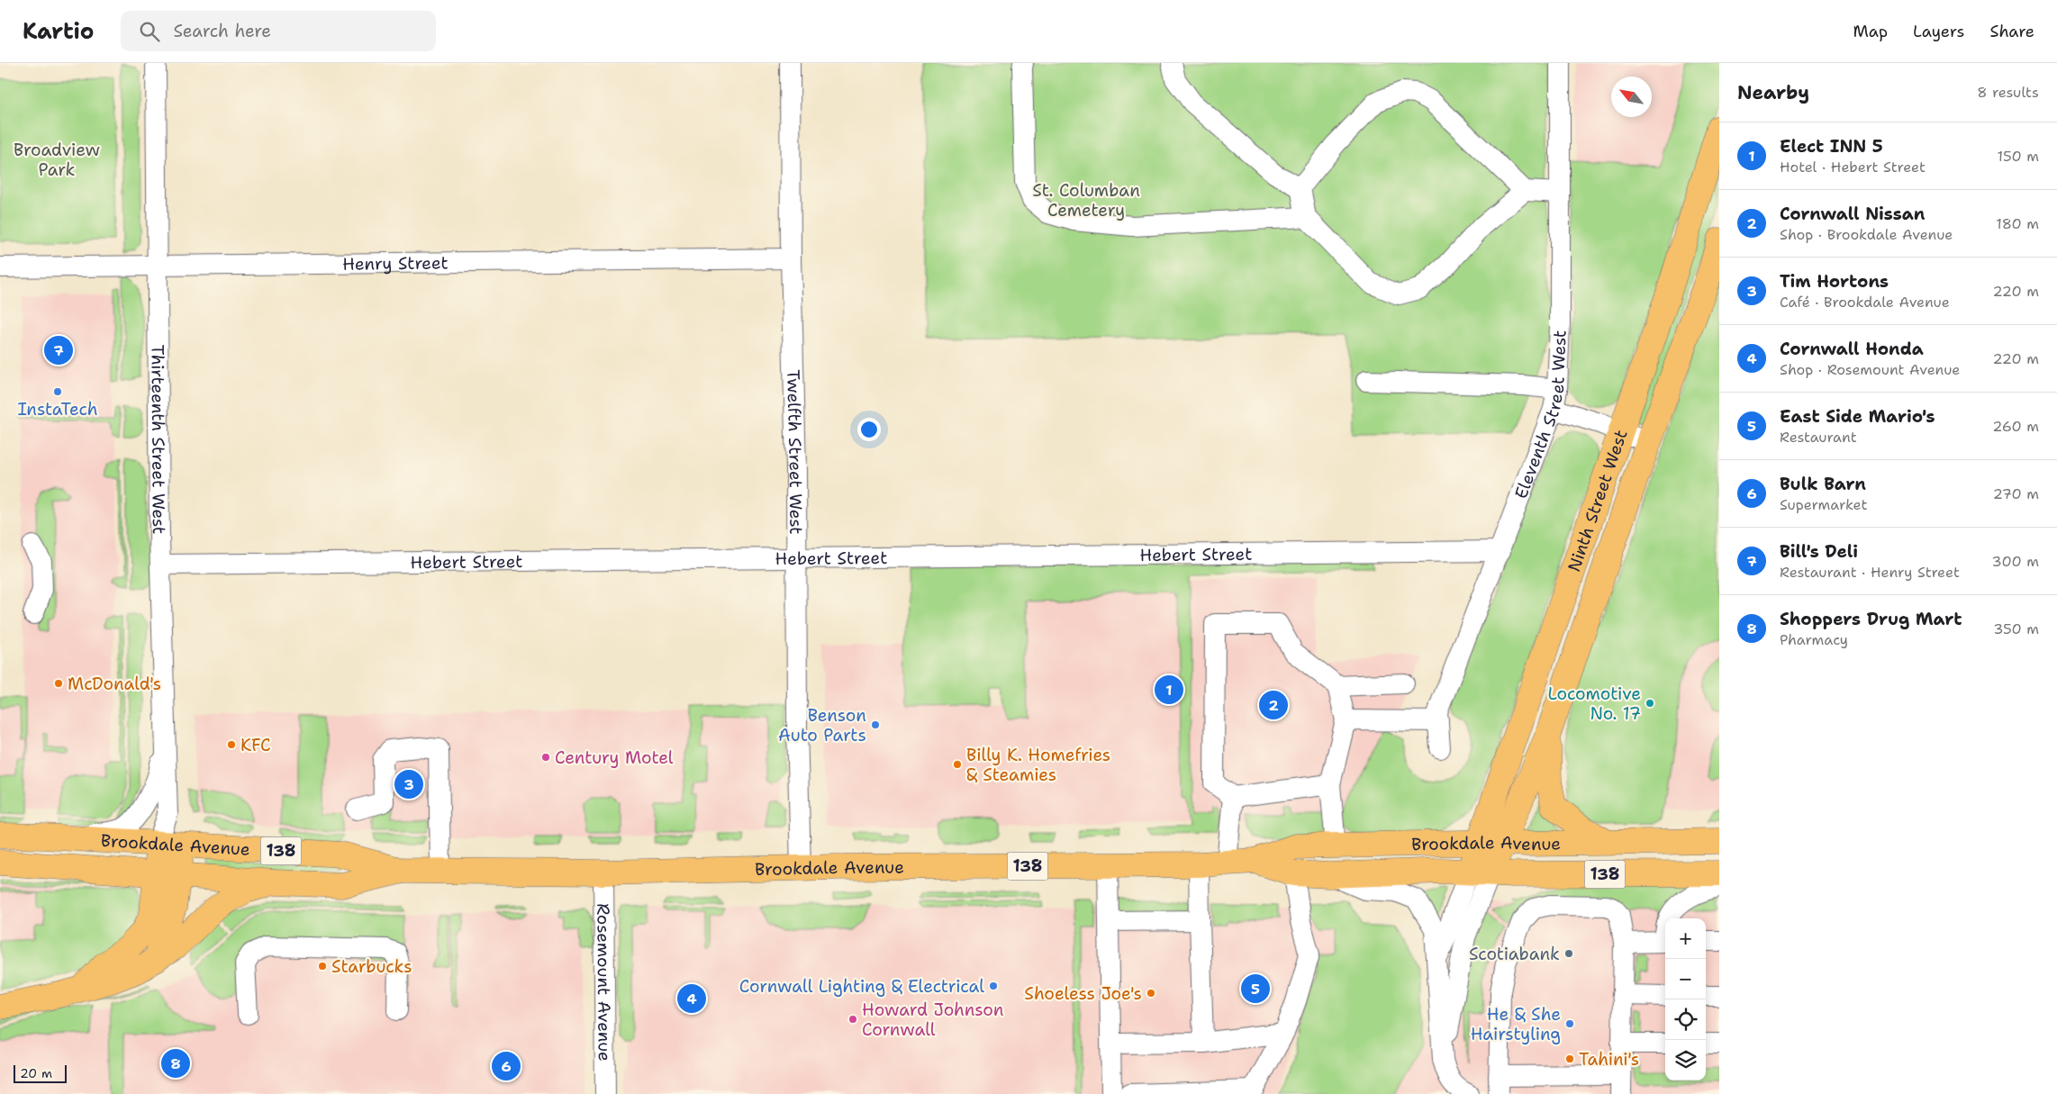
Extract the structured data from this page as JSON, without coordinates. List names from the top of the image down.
{
  "streets": {
    "main road": ["Ninth Street West", "Brookdale Avenue", "138"],
    "street": [
      "Henry Street",
      "Eleventh Street West",
      "Thirteenth Street West",
      "Twelfth Street West",
      "Hebert Street",
      "Rosemount Avenue"
    ]
  },
  "crossings": [
    ["Henry Street", "Thirteenth Street West"],
    ["Henry Street", "Twelfth Street West"],
    ["Eleventh Street West", "Hebert Street"],
    ["Thirteenth Street West", "Hebert Street"],
    ["Thirteenth Street West", "Brookdale Avenue"],
    ["Twelfth Street West", "Hebert Street"],
    ["Twelfth Street West", "Brookdale Avenue"],
    ["Ninth Street West", "Brookdale Avenue"],
    ["Brookdale Avenue", "Rosemount Avenue"]
  ],
  "parks": ["Broadview Park", "St. Columban Cemetery"],
  "places": [
    "InstaTech",
    "McDonald's",
    "Locomotive No. 17",
    "Benson Auto Parts",
    "KFC",
    "Century Motel",
    "Billy K. Homefries & Steamies",
    "Scotiabank",
    "Starbucks",
    "Cornwall Lighting & Electrical",
    "Shoeless Joe's",
    "Howard Johnson Cornwall",
    "He & She Hairstyling",
    "Tahini's"
  ],
  "scale_bar": "20 m",
  "north": "top left",
  "page": {
    "header": "Kartio",
    "search": "Search here",
    "nav": ["Map", "Layers", "Share"],
    "heading": ["Nearby", "8 results"],
    "list": [
      {
        "mark": "1",
        "name": "Elect INN 5",
        "note": "Hotel · Hebert Street",
        "value": "150 m"
      },
      {
        "mark": "2",
        "name": "Cornwall Nissan",
        "note": "Shop · Brookdale Avenue",
        "value": "180 m"
      },
      {
        "mark": "3",
        "name": "Tim Hortons",
        "note": "Café · Brookdale Avenue",
        "value": "220 m"
      },
      {
        "mark": "4",
        "name": "Cornwall Honda",
        "note": "Shop · Rosemount Avenue",
        "value": "220 m"
      },
      {
        "mark": "5",
        "name": "East Side Mario's",
        "note": "Restaurant",
        "value": "260 m"
      },
      {
        "mark": "6",
        "name": "Bulk Barn",
        "note": "Supermarket",
        "value": "270 m"
      },
      {
        "mark": "7",
        "name": "Bill's Deli",
        "note": "Restaurant · Henry Street",
        "value": "300 m"
      },
      {
        "mark": "8",
        "name": "Shoppers Drug Mart",
        "note": "Pharmacy",
        "value": "350 m"
      }
    ],
    "pins": [
      "7",
      "1",
      "2",
      "3",
      "5",
      "4",
      "8",
      "6"
    ],
    "map_buttons": ["+", "−"],
    "scale": "20 m"
  }
}
